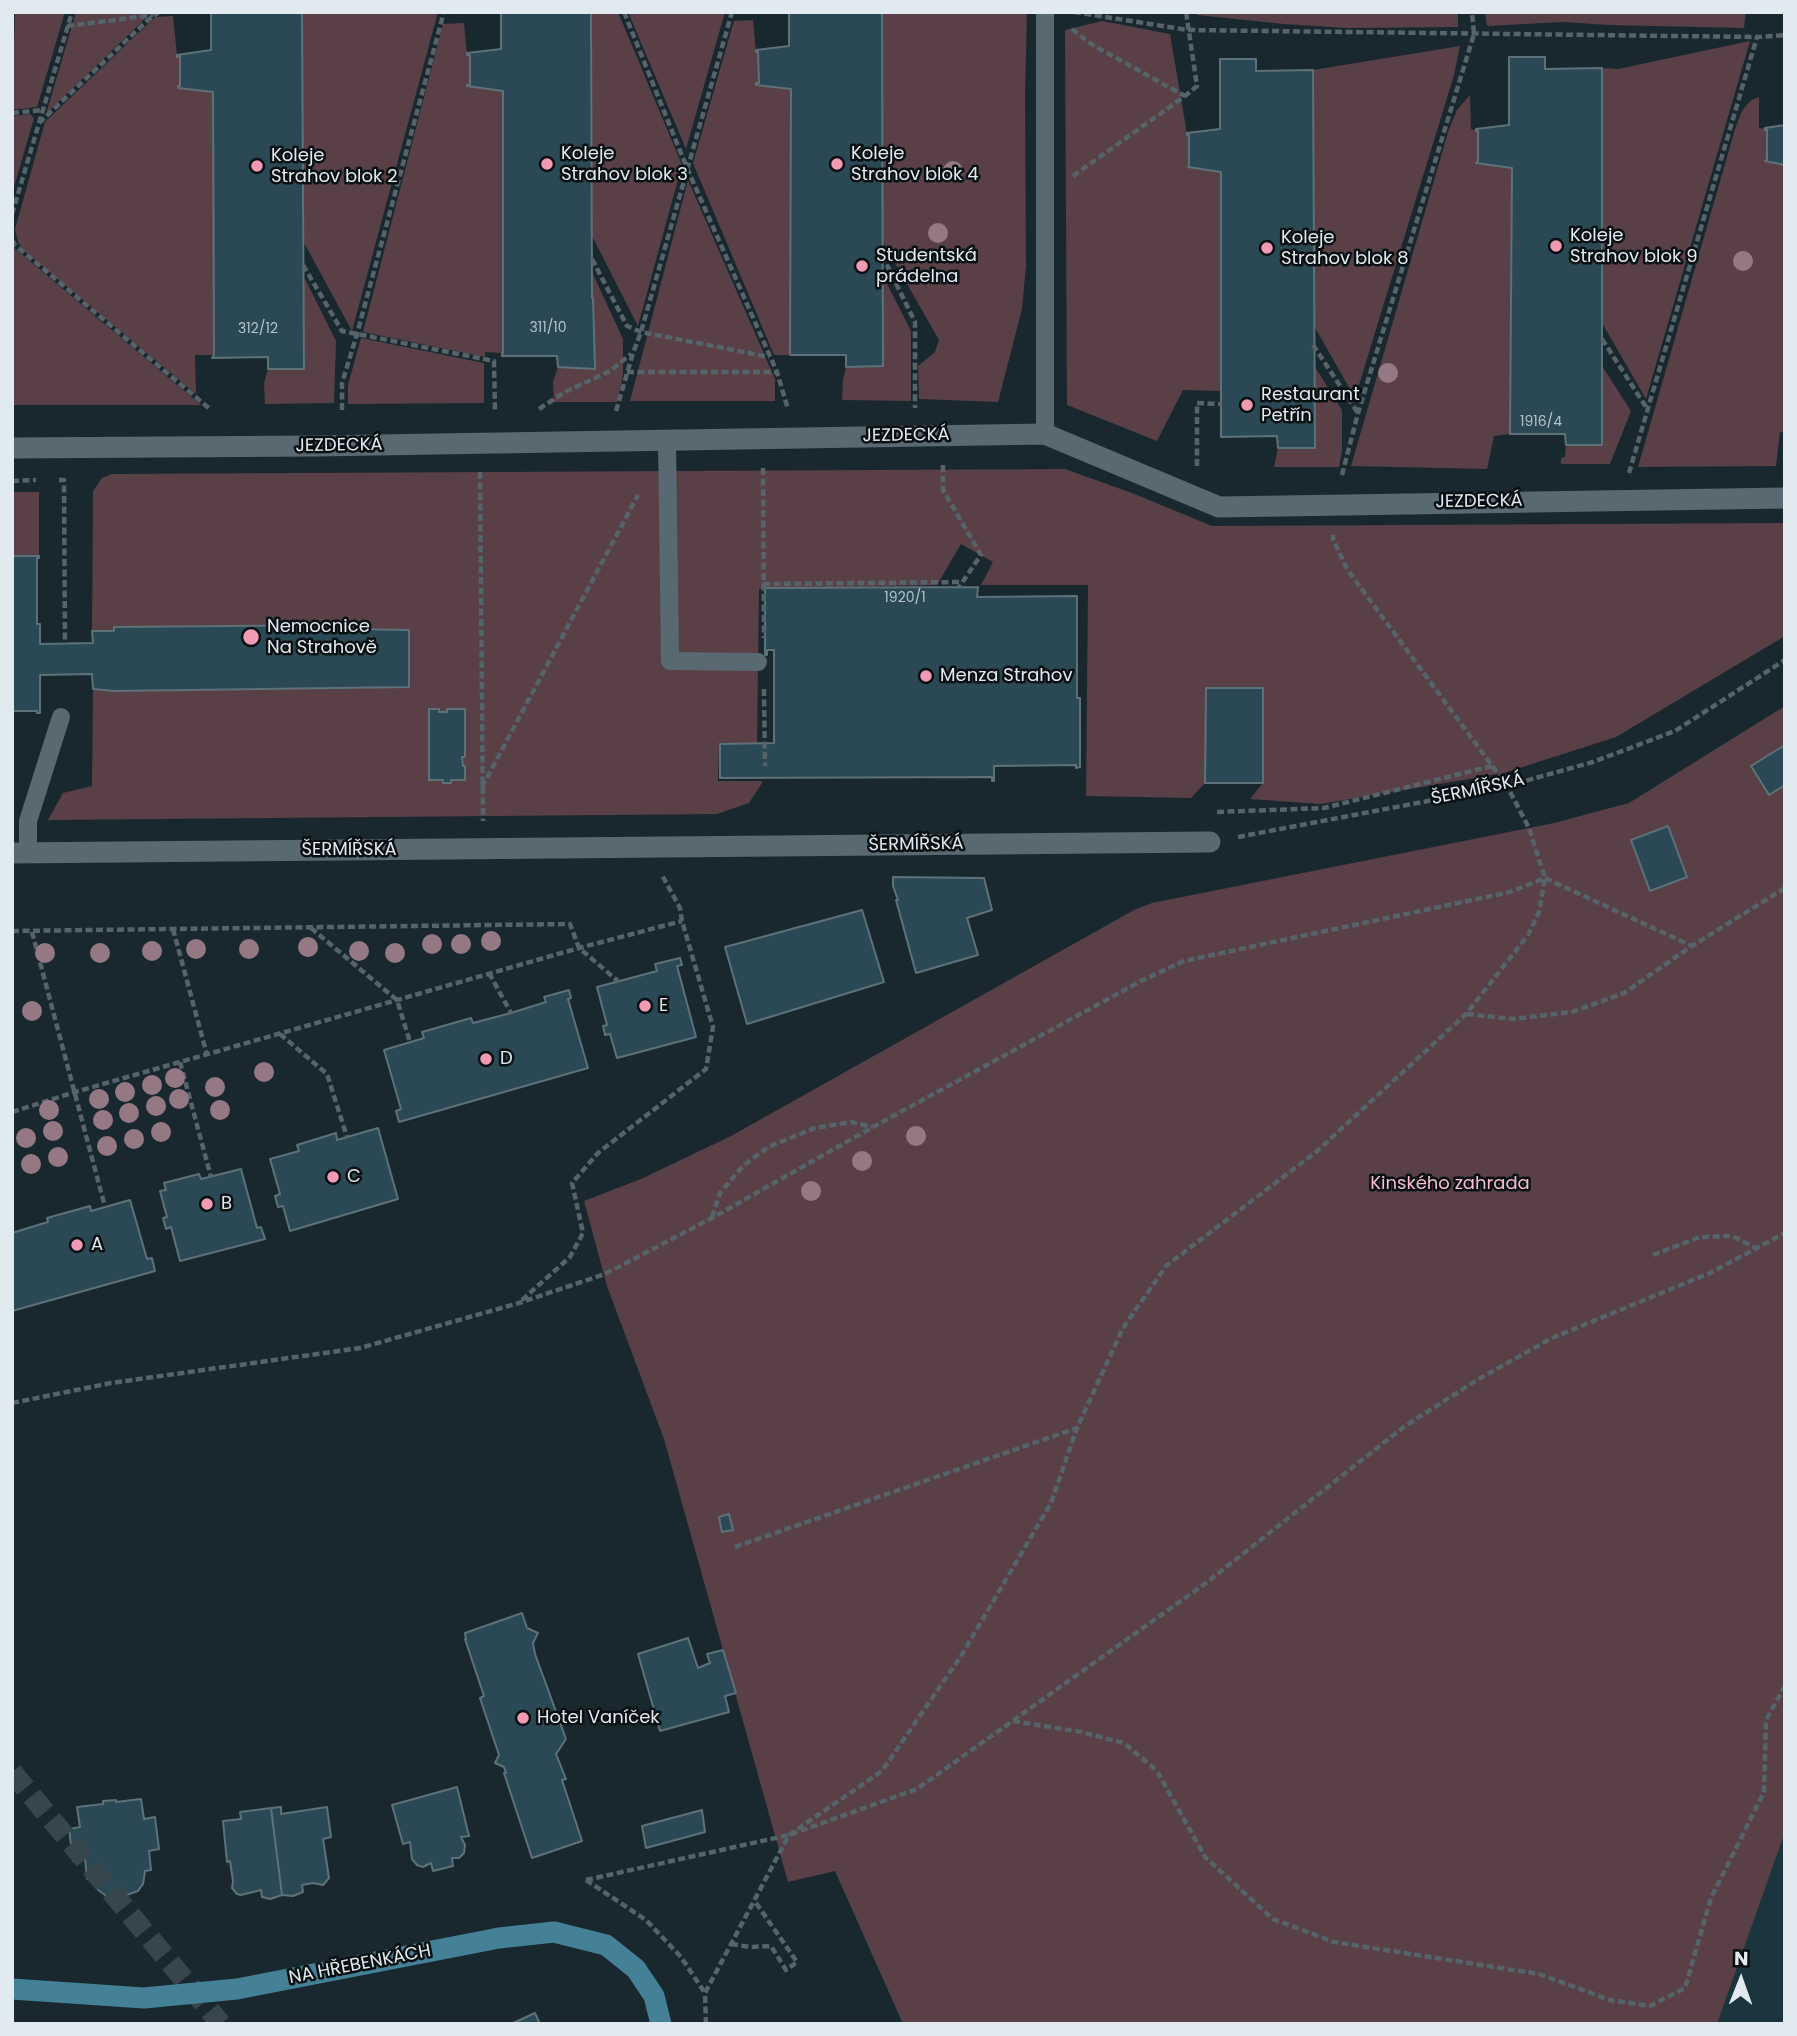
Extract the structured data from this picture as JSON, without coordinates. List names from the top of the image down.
{
  "streets": {
    "street": ["JEZDECKÁ", "ŠERMÍŘSKÁ", "NA HŘEBENKÁCH"]
  },
  "parks": ["Kinského zahrada"],
  "places": [
    "Koleje Strahov blok 3",
    "Koleje Strahov blok 4",
    "Koleje Strahov blok 2",
    "Koleje Strahov blok 9",
    "Koleje Strahov blok 8",
    "Studentská prádelna",
    "Restaurant Petřín",
    "Nemocnice Na Strahově",
    "Menza Strahov",
    "E",
    "D",
    "C",
    "B",
    "A",
    "Hotel Vaníček"
  ],
  "house_numbers": [
    "311/10",
    "312/12",
    "1916/4",
    "1920/1"
  ],
  "north": "top"
}
